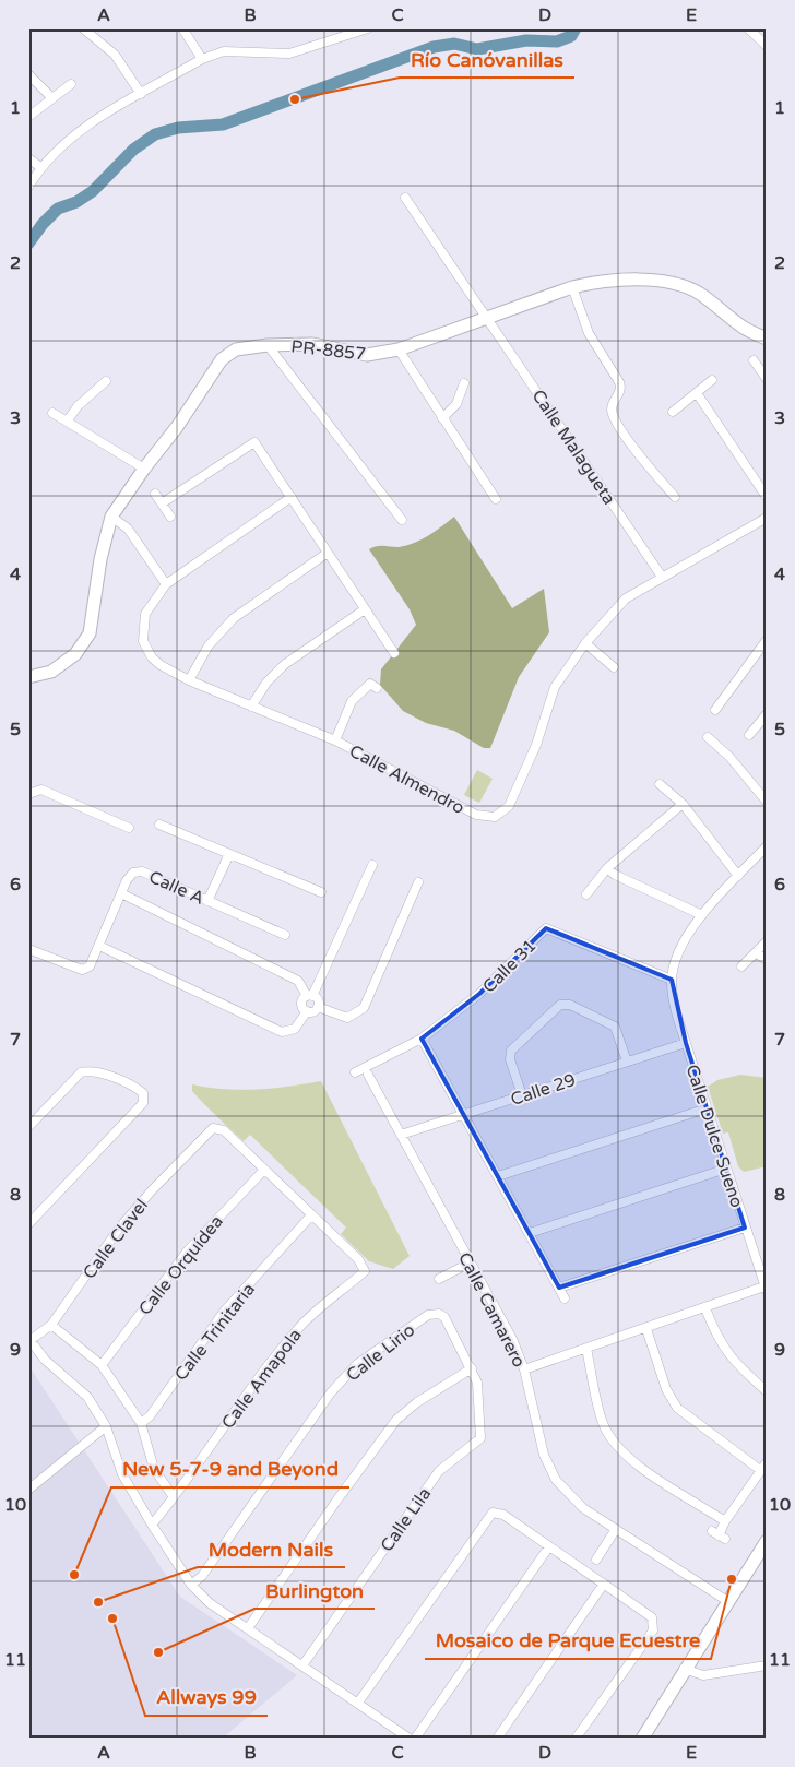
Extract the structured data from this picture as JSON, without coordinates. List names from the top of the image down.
{
  "streets": {
    "street": [
      "PR-8857",
      "Calle Malagueta",
      "Calle Almendro",
      "Calle A",
      "Calle 31",
      "Calle 29",
      "Calle Dulce Sueno",
      "Calle Clavel",
      "Calle Orquídea",
      "Calle Camarero",
      "Calle Trinitaria",
      "Calle Lirio",
      "Calle Amapola",
      "Calle Lila"
    ]
  },
  "crossings": [
    ["PR-8857", "Calle Malagueta"],
    ["Calle Malagueta", "Calle Almendro"],
    ["Calle 31", "Calle Dulce Sueno"],
    ["Calle 29", "Calle Dulce Sueno"],
    ["Calle 29", "Calle Camarero"],
    ["Calle Clavel", "Calle Orquídea"],
    ["Calle Trinitaria", "Calle Amapola"],
    ["Calle Lirio", "Calle Lila"]
  ],
  "places": [
    "Río Canóvanillas",
    "New 5-7-9 and Beyond",
    "Mosaico de Parque Ecuestre",
    "Modern Nails",
    "Allways 99",
    "Burlington"
  ],
  "grid": {
    "columns": [
      "A",
      "B",
      "C",
      "D",
      "E"
    ],
    "rows": [
      "1",
      "2",
      "3",
      "4",
      "5",
      "6",
      "7",
      "8",
      "9",
      "10",
      "11"
    ]
  }
}
